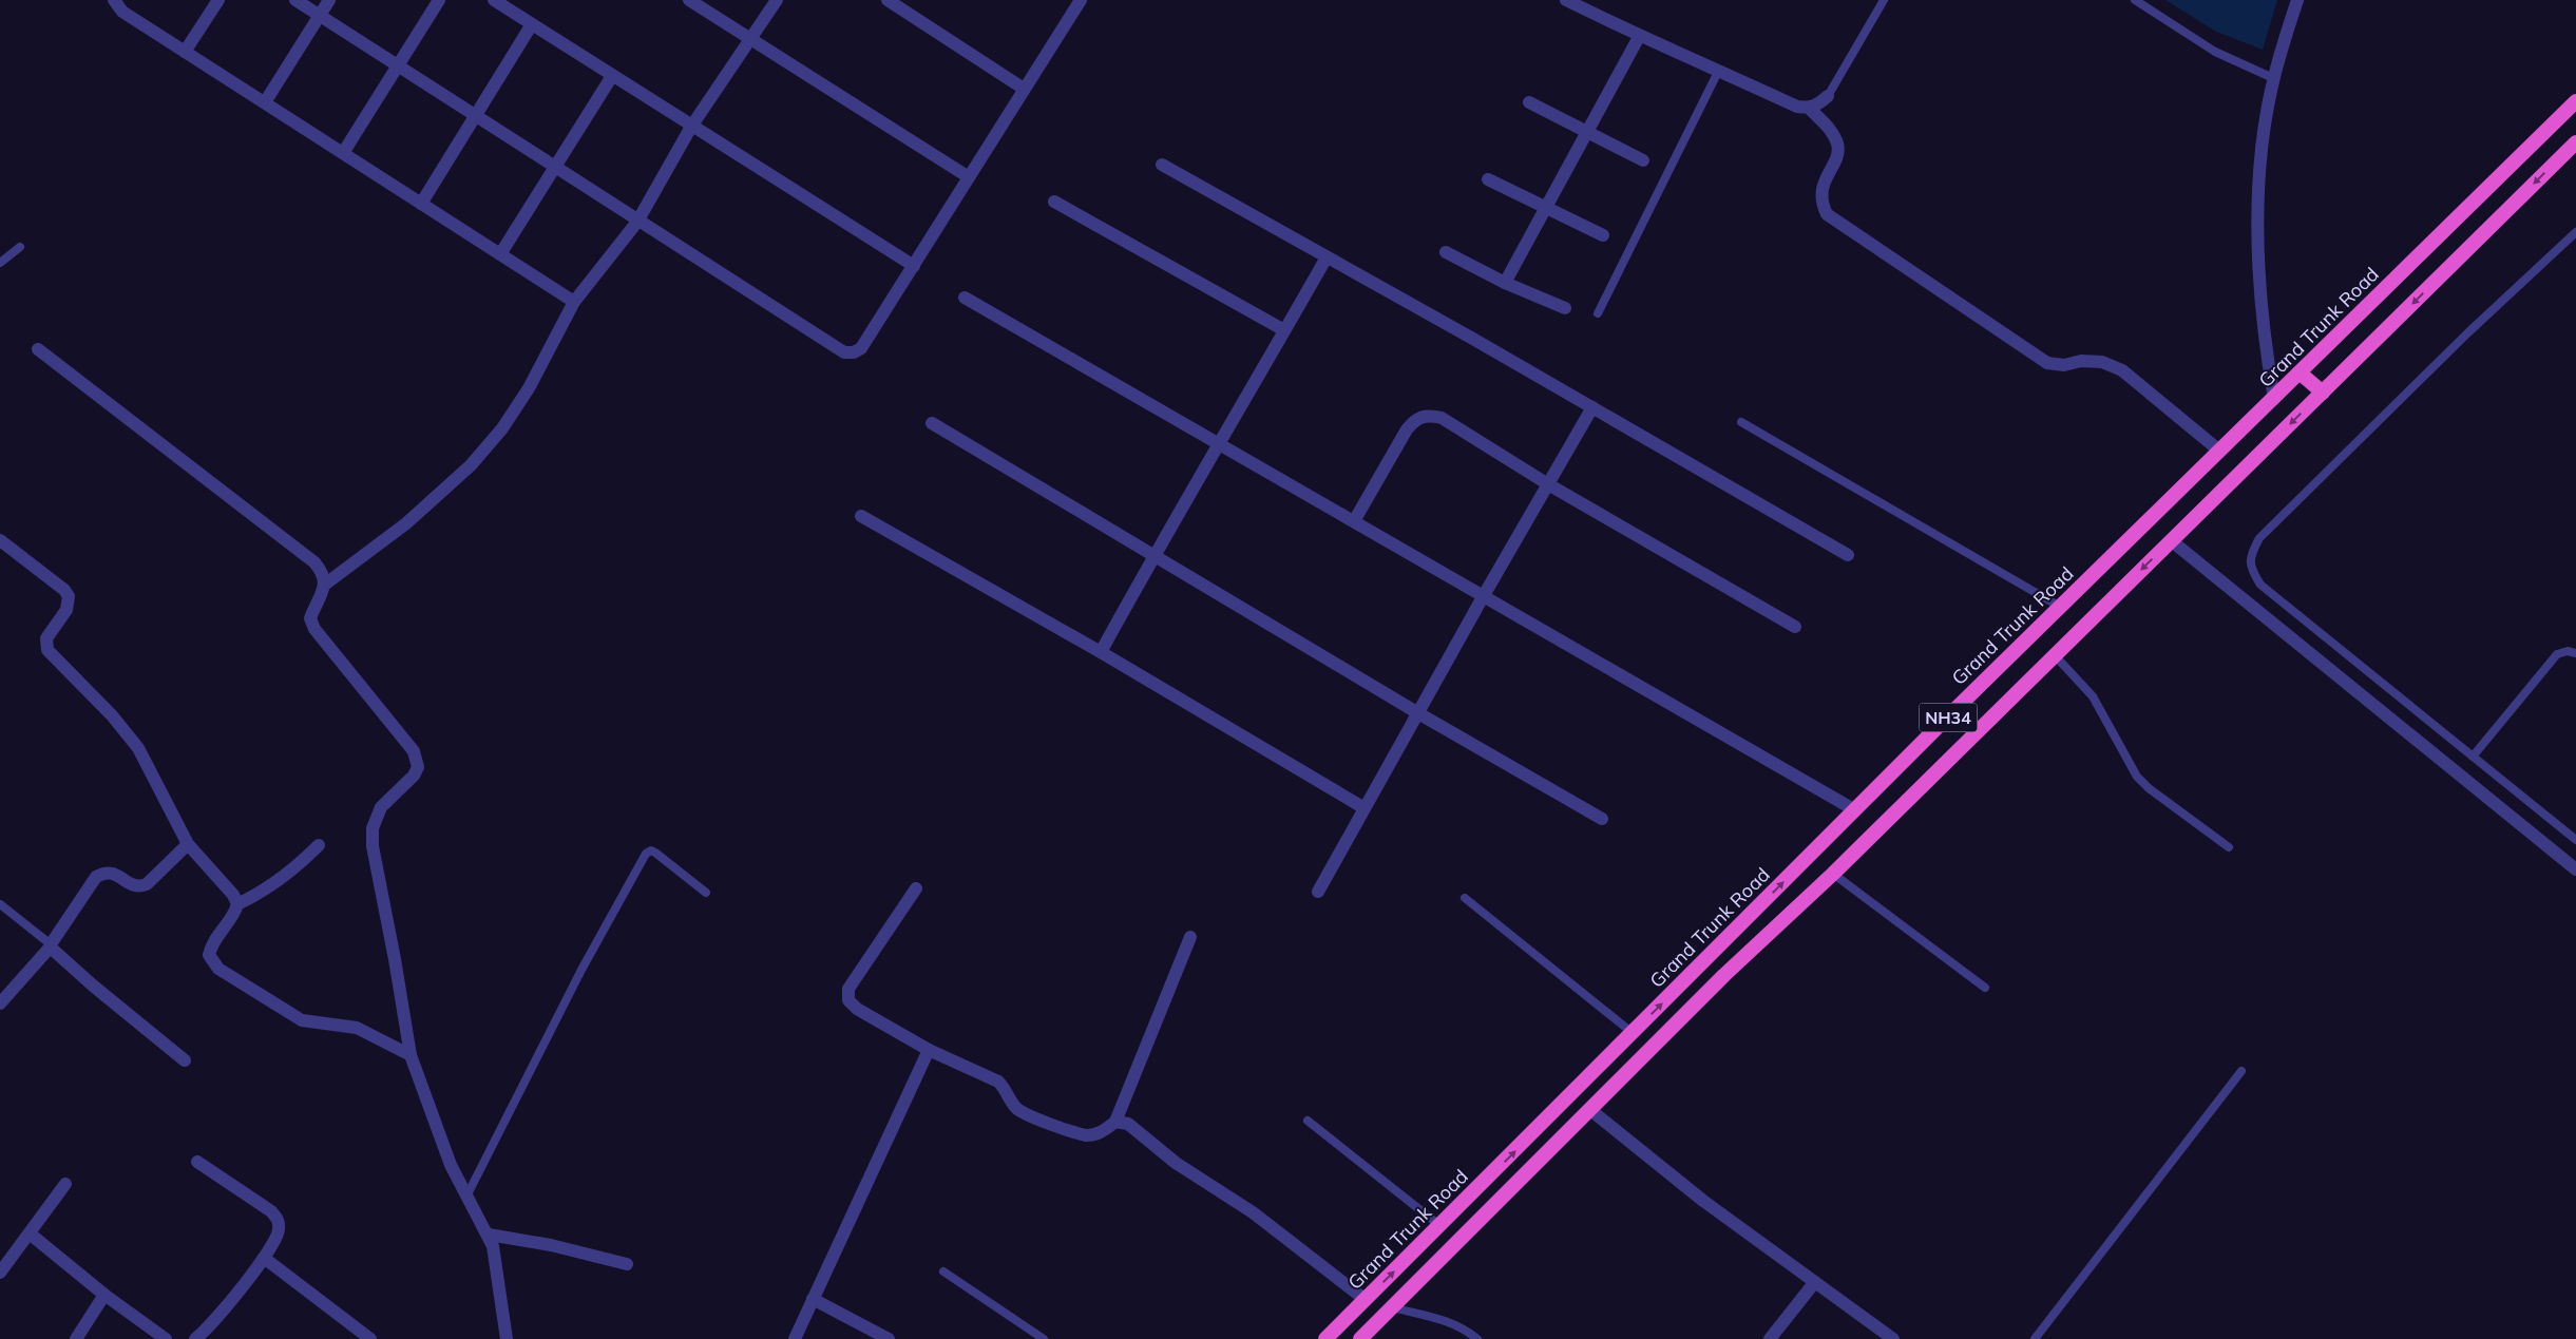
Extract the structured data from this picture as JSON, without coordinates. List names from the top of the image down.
{
  "streets": {
    "highway": ["Grand Trunk Road", "NH34"]
  }
}
